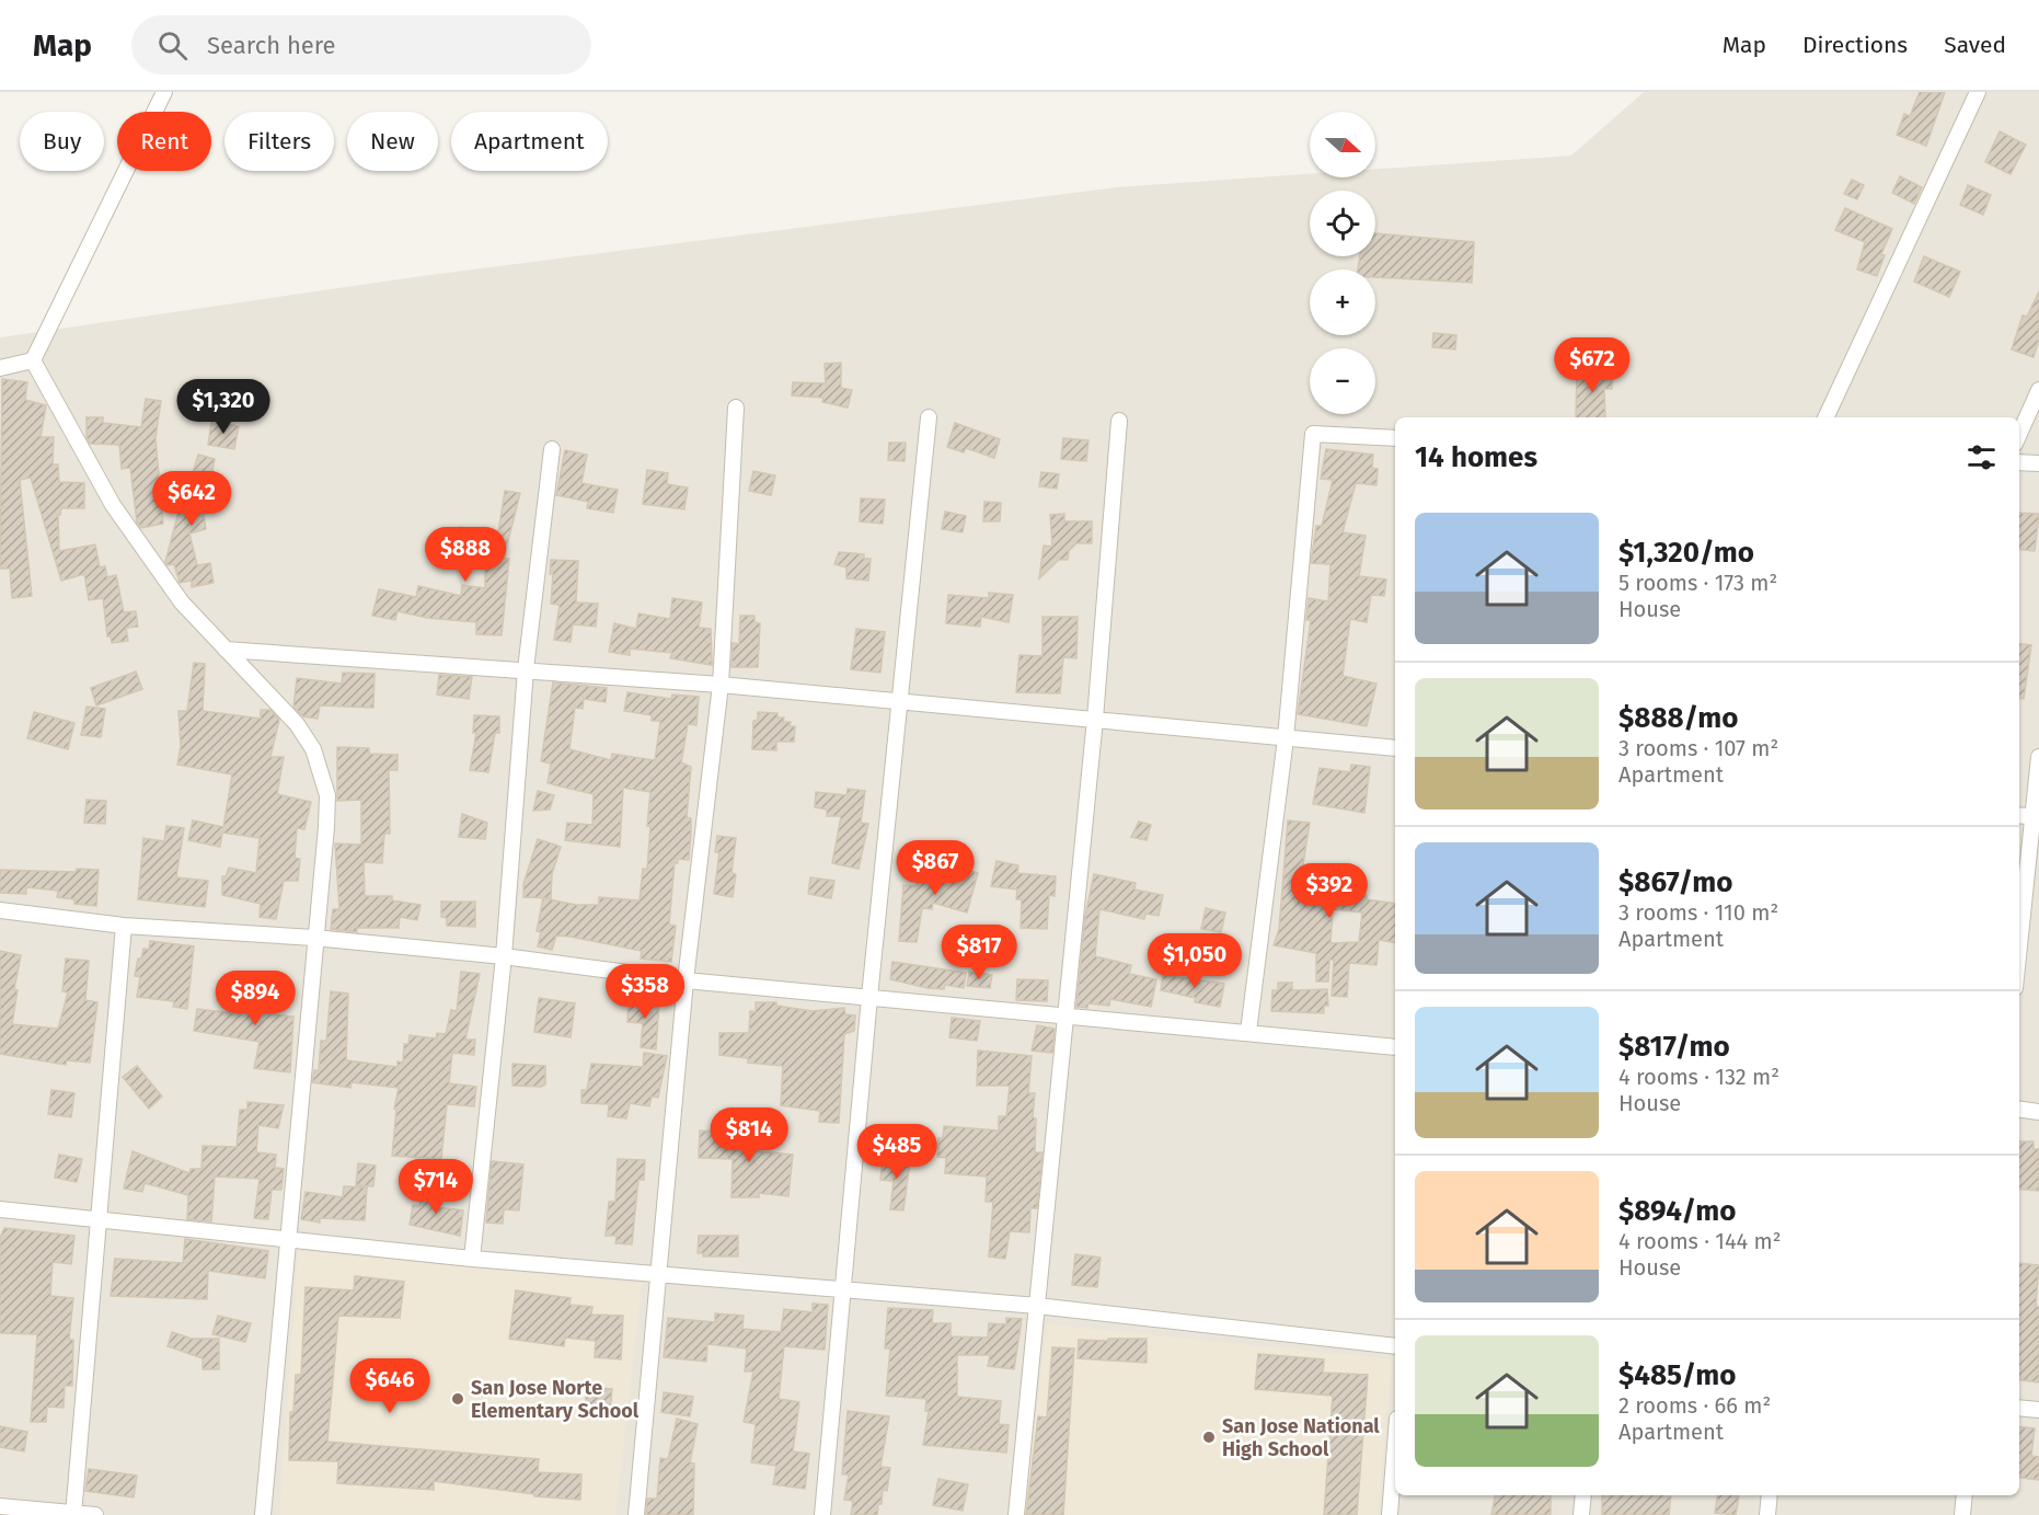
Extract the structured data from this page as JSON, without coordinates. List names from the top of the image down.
{
  "places": ["San Jose Norte Elementary School", "San Jose National High School"],
  "north": "right",
  "page": {
    "header": "Map",
    "search": "Search here",
    "nav": ["Map", "Directions", "Saved"],
    "map_buttons": ["+", "−"],
    "chip": [
      "Buy",
      "Rent",
      "Filters",
      "New",
      "Apartment"
    ],
    "price": [
      "$672",
      "$1,320",
      "$642",
      "$888",
      "$867",
      "$392",
      "$817",
      "$1,050",
      "$358",
      "$894",
      "$814",
      "$485",
      "$714",
      "$646"
    ],
    "heading": "14 homes",
    "list": [
      {
        "name": "$1,320/mo",
        "note": "5 rooms · 173 m² · House"
      },
      {
        "name": "$888/mo",
        "note": "3 rooms · 107 m² · Apartment"
      },
      {
        "name": "$867/mo",
        "note": "3 rooms · 110 m² · Apartment"
      },
      {
        "name": "$817/mo",
        "note": "4 rooms · 132 m² · House"
      },
      {
        "name": "$894/mo",
        "note": "4 rooms · 144 m² · House"
      },
      {
        "name": "$485/mo",
        "note": "2 rooms · 66 m² · Apartment"
      }
    ]
  }
}
